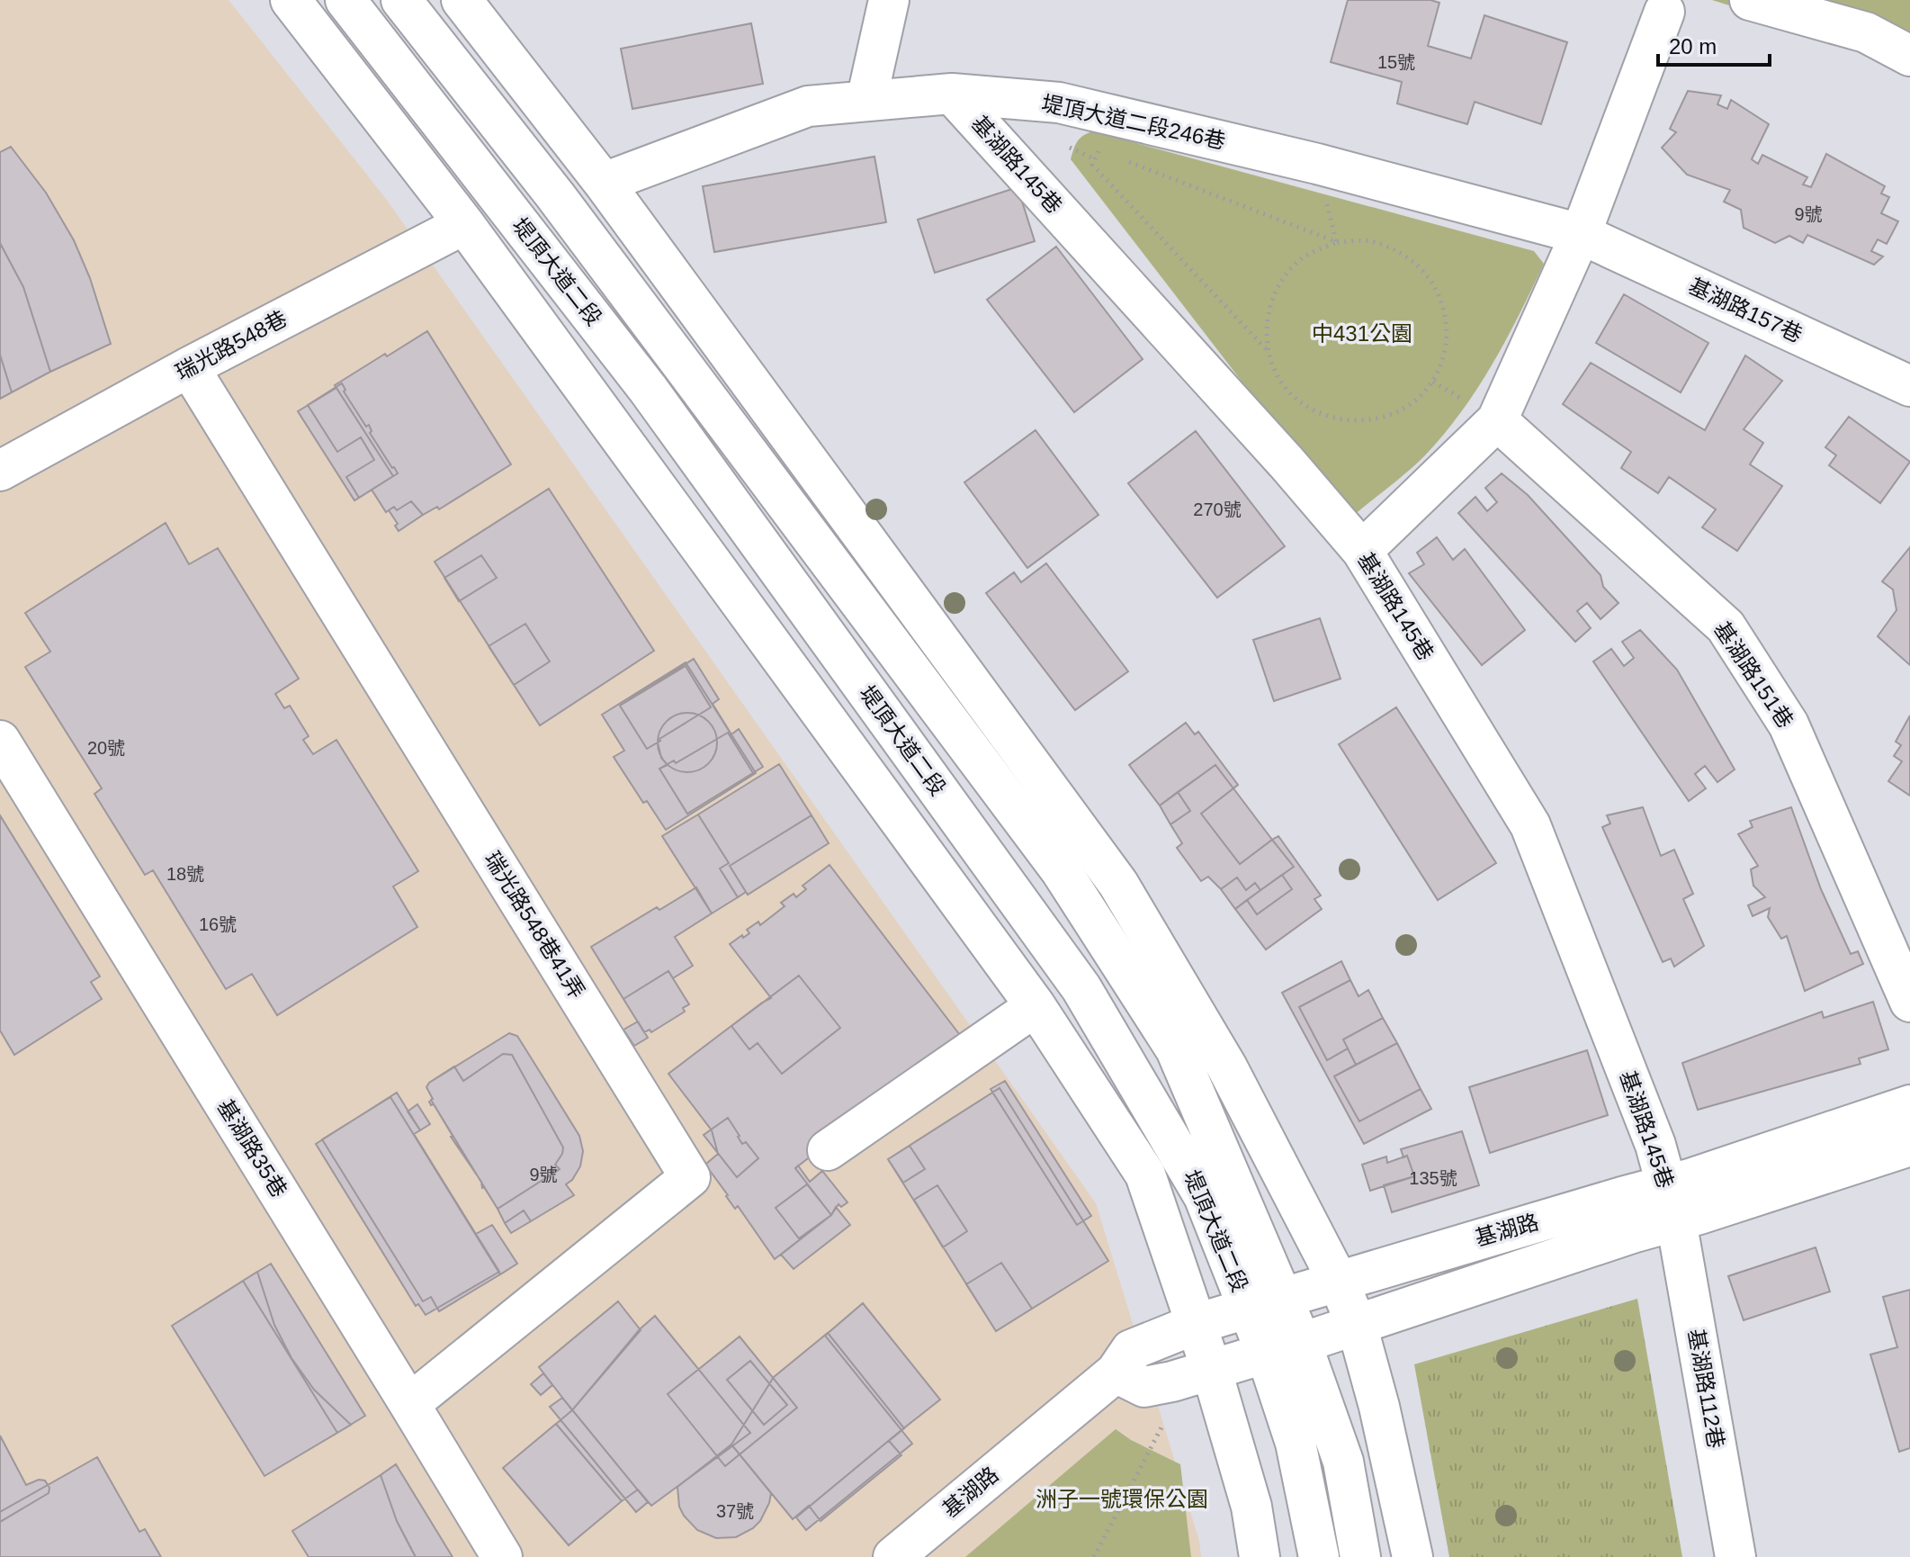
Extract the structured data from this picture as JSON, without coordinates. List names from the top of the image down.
{
  "streets": {
    "main road": [
      "堤頂大道二段246巷",
      "基湖路145巷",
      "堤頂大道二段",
      "基湖路157巷",
      "瑞光路548巷",
      "基湖路151巷",
      "瑞光路548巷41弄",
      "基湖路35巷",
      "基湖路",
      "基湖路112巷"
    ]
  },
  "crossings": [
    ["堤頂大道二段246巷", "基湖路145巷"],
    ["堤頂大道二段246巷", "基湖路157巷"],
    ["基湖路145巷", "基湖路"],
    ["基湖路145巷", "基湖路112巷"],
    ["堤頂大道二段", "瑞光路548巷"],
    ["堤頂大道二段", "基湖路"],
    ["瑞光路548巷", "瑞光路548巷41弄"],
    ["瑞光路548巷41弄", "基湖路35巷"],
    ["基湖路", "基湖路112巷"]
  ],
  "parks": ["中431公園", "洲子一號環保公園"],
  "house_numbers": [
    "15號",
    "9號",
    "270號",
    "20號",
    "18號",
    "16號",
    "9號",
    "135號",
    "37號"
  ],
  "scale_bar": "20 m"
}
